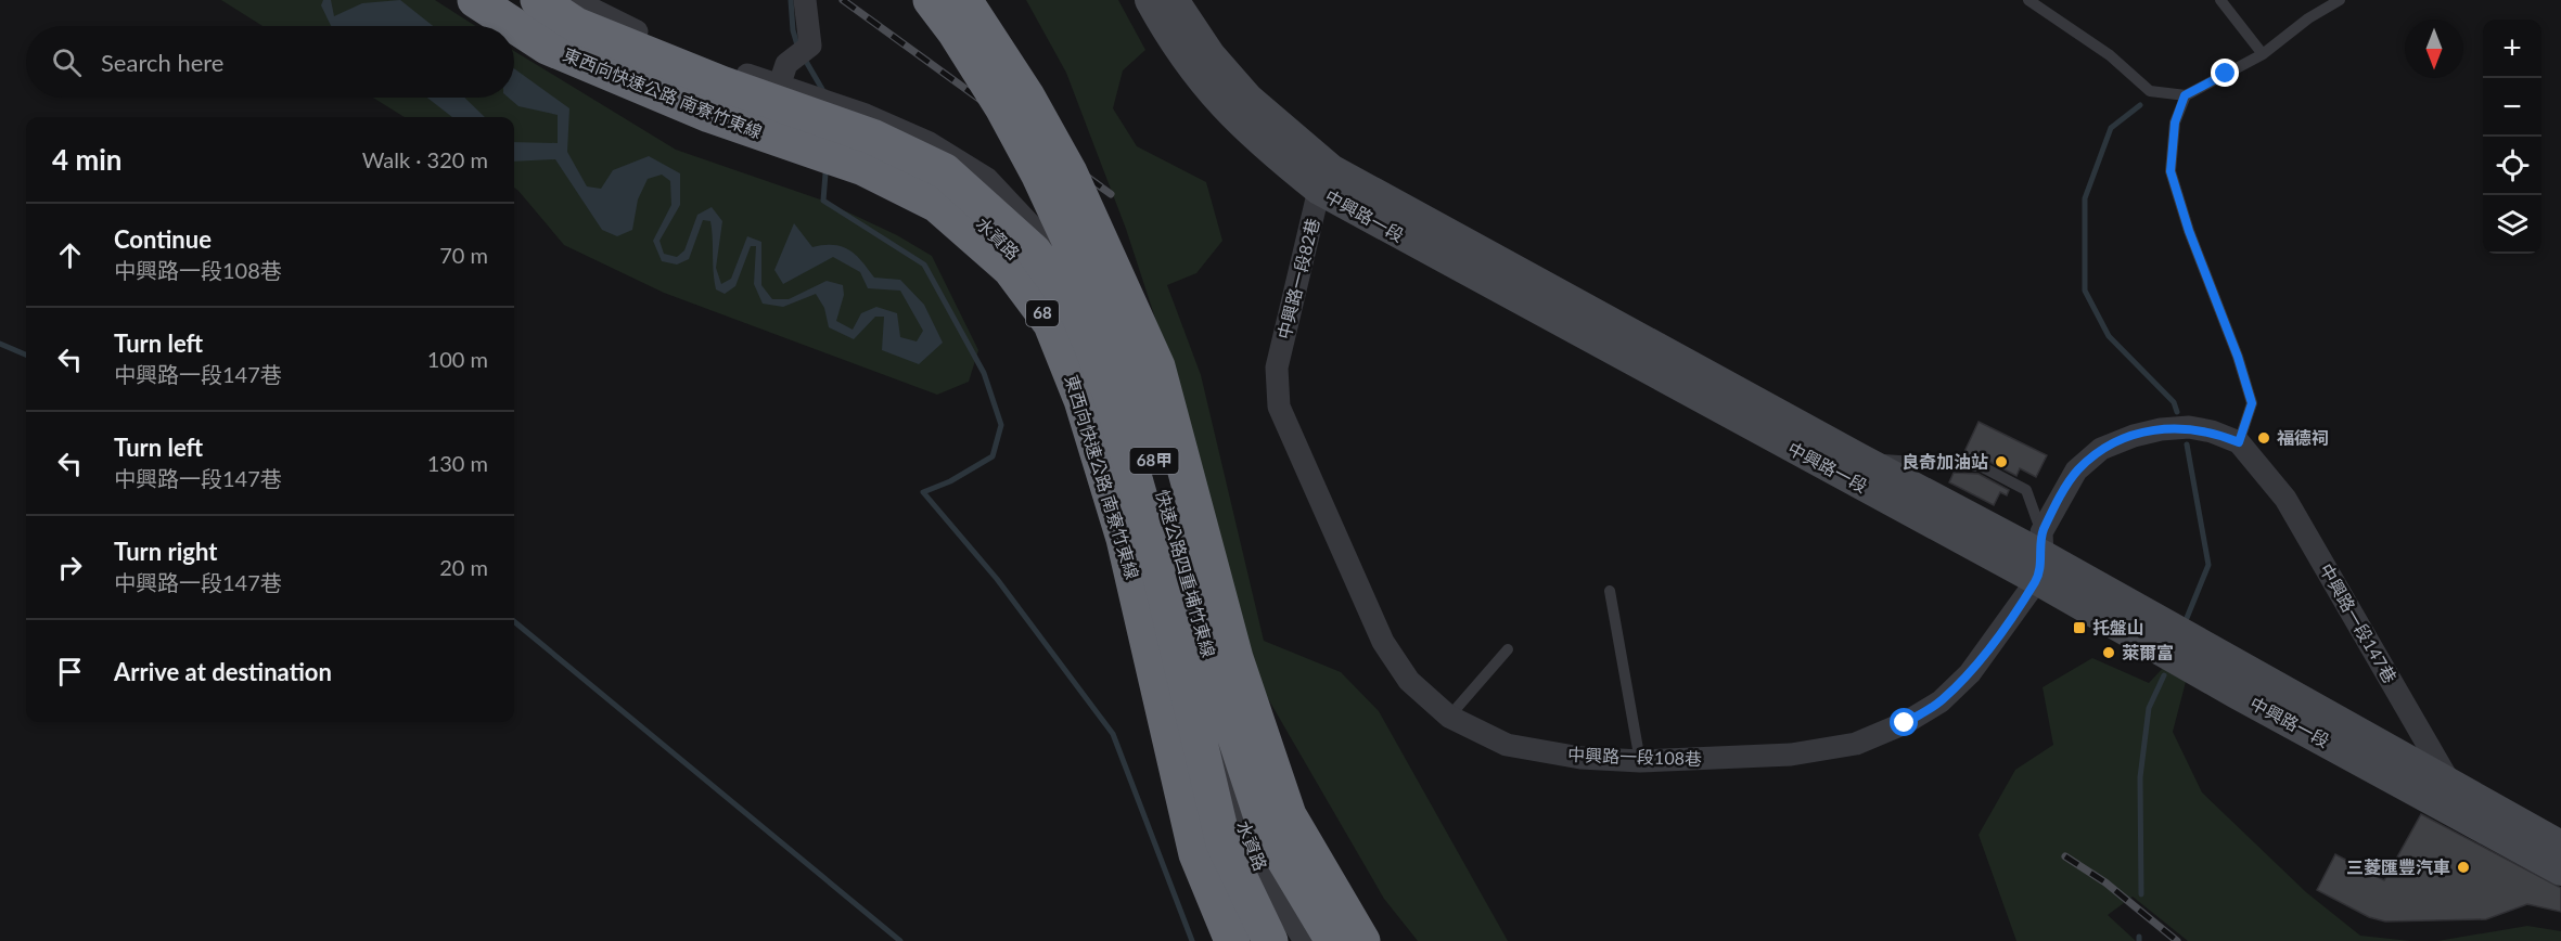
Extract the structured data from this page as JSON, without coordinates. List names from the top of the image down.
{
  "streets": {
    "highway": [
      "東西向快速公路 南寮竹東線",
      "68",
      "68甲",
      "快速公路四重埔竹東線"
    ],
    "main road": ["中興路一段"],
    "street": [
      "水資路",
      "中興路一段82巷",
      "中興路一段147巷",
      "中興路一段108巷"
    ]
  },
  "crossings": [
    ["中興路一段", "中興路一段82巷"],
    ["中興路一段", "中興路一段147巷"],
    ["中興路一段", "中興路一段108巷"],
    ["中興路一段82巷", "中興路一段108巷"],
    ["中興路一段147巷", "中興路一段108巷"]
  ],
  "places": {
    "other": [
      "福德祠",
      "良奇加油站",
      "萊爾富",
      "三菱匯豐汽車"
    ],
    "transit": ["托盤山"]
  },
  "north": "bottom",
  "page": {
    "map_buttons": ["+", "−"],
    "search": "Search here",
    "heading": ["4 min", "Walk · 320 m"],
    "list": [
      ["Continue", "中興路一段108巷", "70 m"],
      ["Turn left", "中興路一段147巷", "100 m"],
      ["Turn left", "中興路一段147巷", "130 m"],
      ["Turn right", "中興路一段147巷", "20 m"],
      "Arrive at destination"
    ]
  }
}
